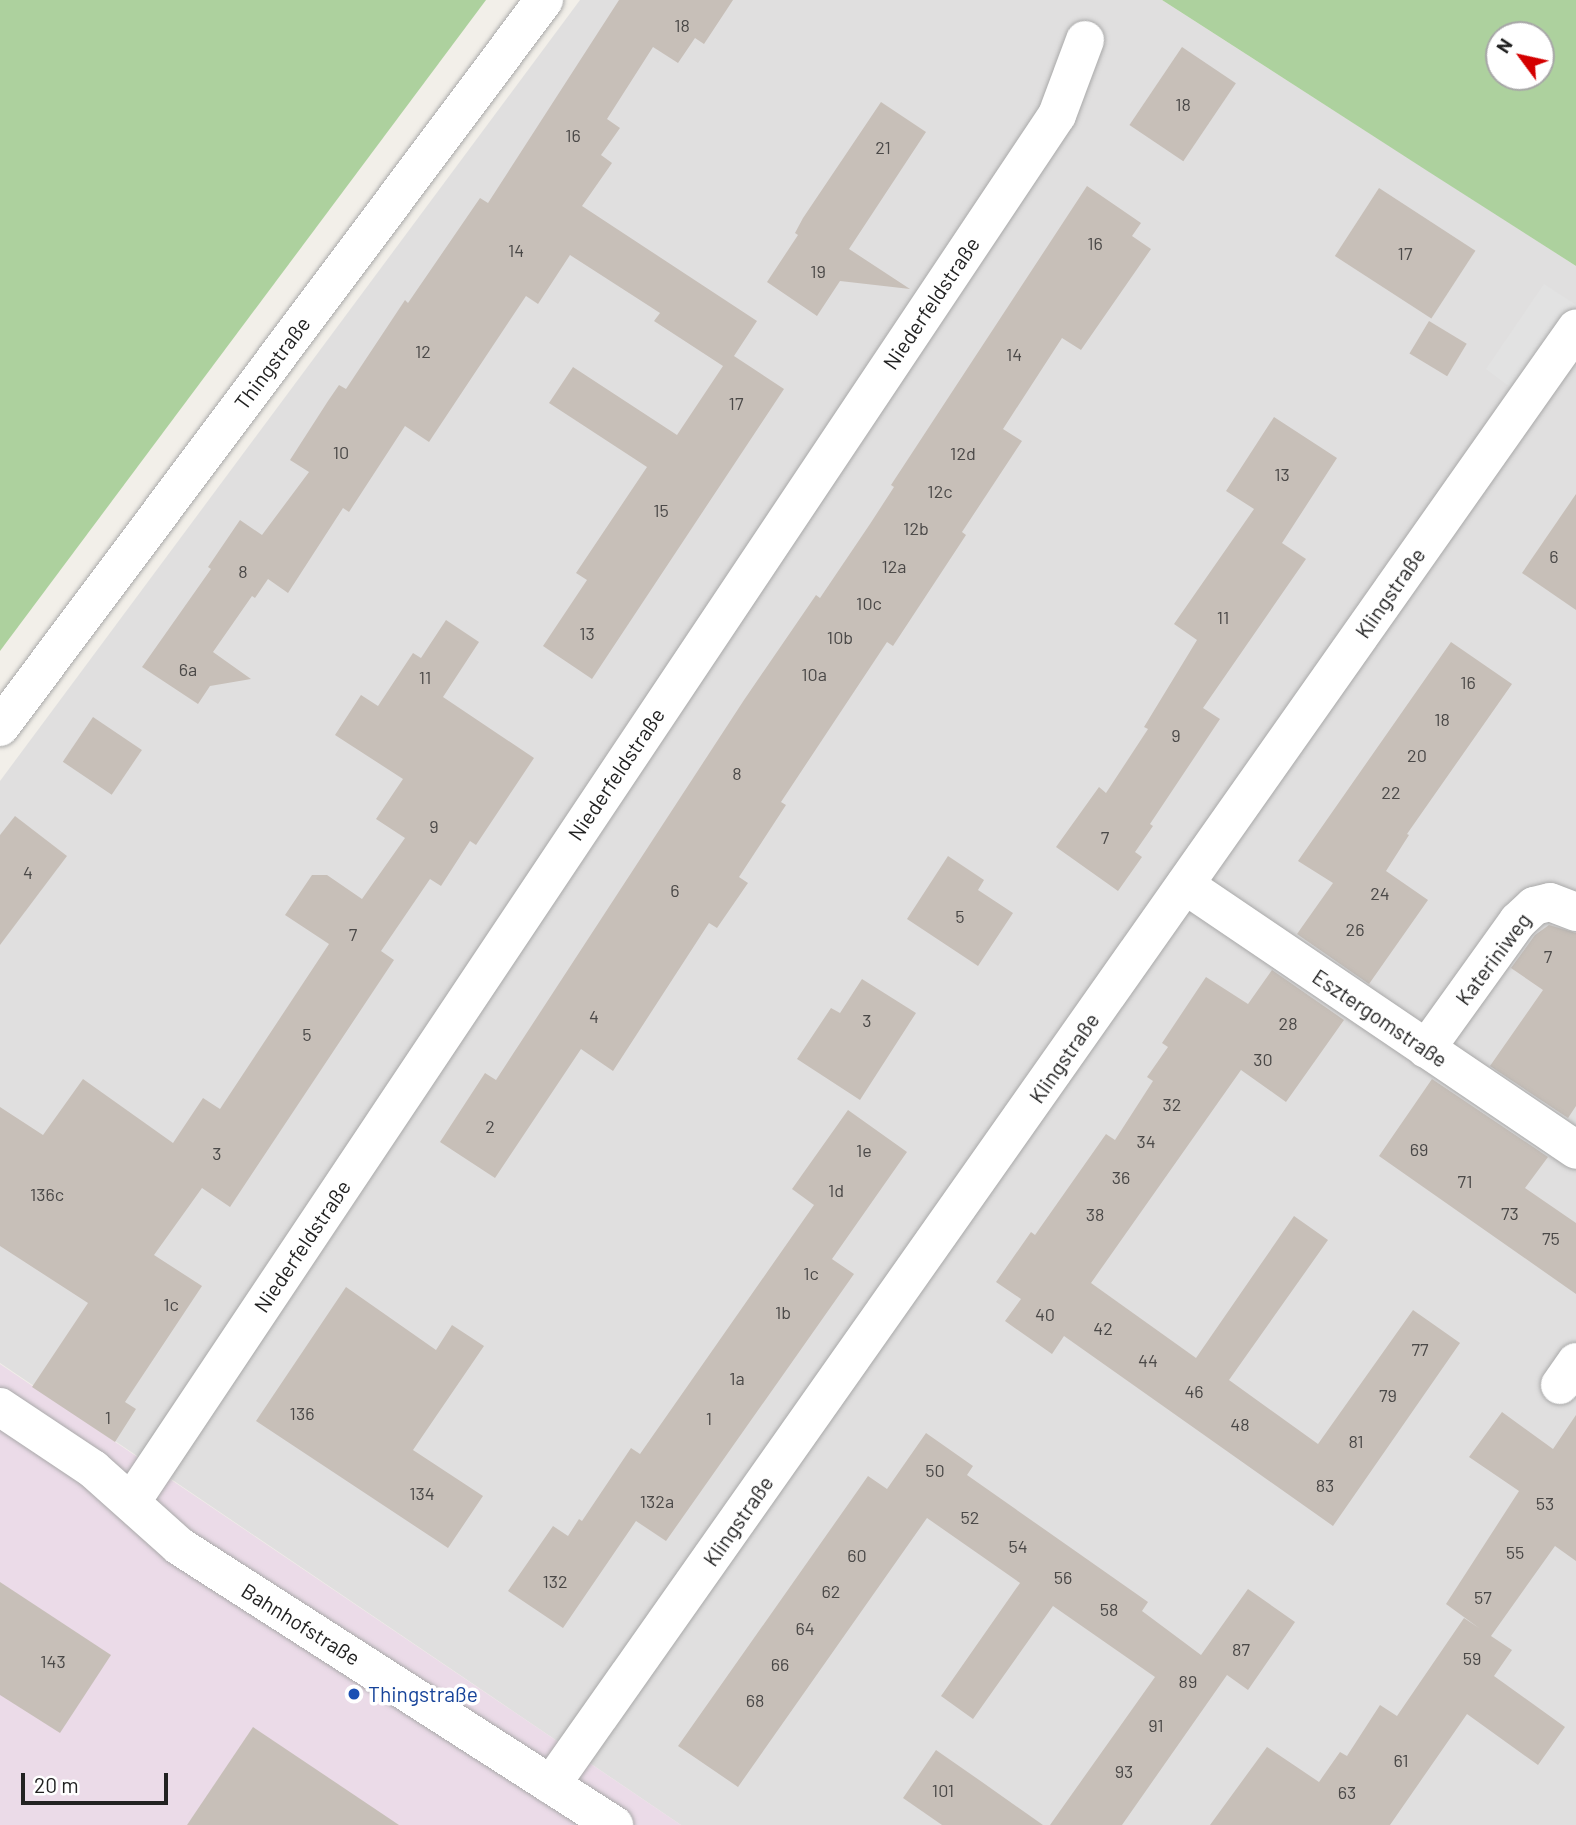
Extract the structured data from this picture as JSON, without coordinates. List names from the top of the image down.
{
  "streets": {
    "street": [
      "Niederfeldstraße",
      "Thingstraße",
      "Klingstraße",
      "Kateriniweg",
      "Esztergomstraße",
      "Bahnhofstraße"
    ]
  },
  "crossings": [
    ["Niederfeldstraße", "Bahnhofstraße"],
    ["Klingstraße", "Esztergomstraße"],
    ["Klingstraße", "Bahnhofstraße"],
    ["Kateriniweg", "Esztergomstraße"]
  ],
  "places": ["Thingstraße"],
  "house_numbers": [
    "18",
    "18",
    "16",
    "21",
    "16",
    "14",
    "17",
    "19",
    "12",
    "14",
    "17",
    "10",
    "12d",
    "13",
    "12c",
    "15",
    "12b",
    "6",
    "12a",
    "8",
    "10c",
    "11",
    "13",
    "10b",
    "6a",
    "10a",
    "11",
    "16",
    "18",
    "9",
    "20",
    "8",
    "22",
    "9",
    "7",
    "4",
    "6",
    "24",
    "5",
    "26",
    "7",
    "7",
    "4",
    "3",
    "28",
    "5",
    "30",
    "32",
    "2",
    "34",
    "69",
    "1e",
    "3",
    "36",
    "71",
    "1d",
    "136c",
    "73",
    "38",
    "75",
    "1c",
    "1c",
    "1b",
    "40",
    "42",
    "77",
    "44",
    "1a",
    "46",
    "79",
    "136",
    "1",
    "1",
    "48",
    "81",
    "50",
    "83",
    "134",
    "132a",
    "53",
    "52",
    "54",
    "55",
    "60",
    "56",
    "132",
    "62",
    "57",
    "58",
    "64",
    "87",
    "59",
    "143",
    "66",
    "89",
    "68",
    "91",
    "61",
    "93",
    "101",
    "63"
  ],
  "scale_bar": "20 m",
  "north": "top left"
}
